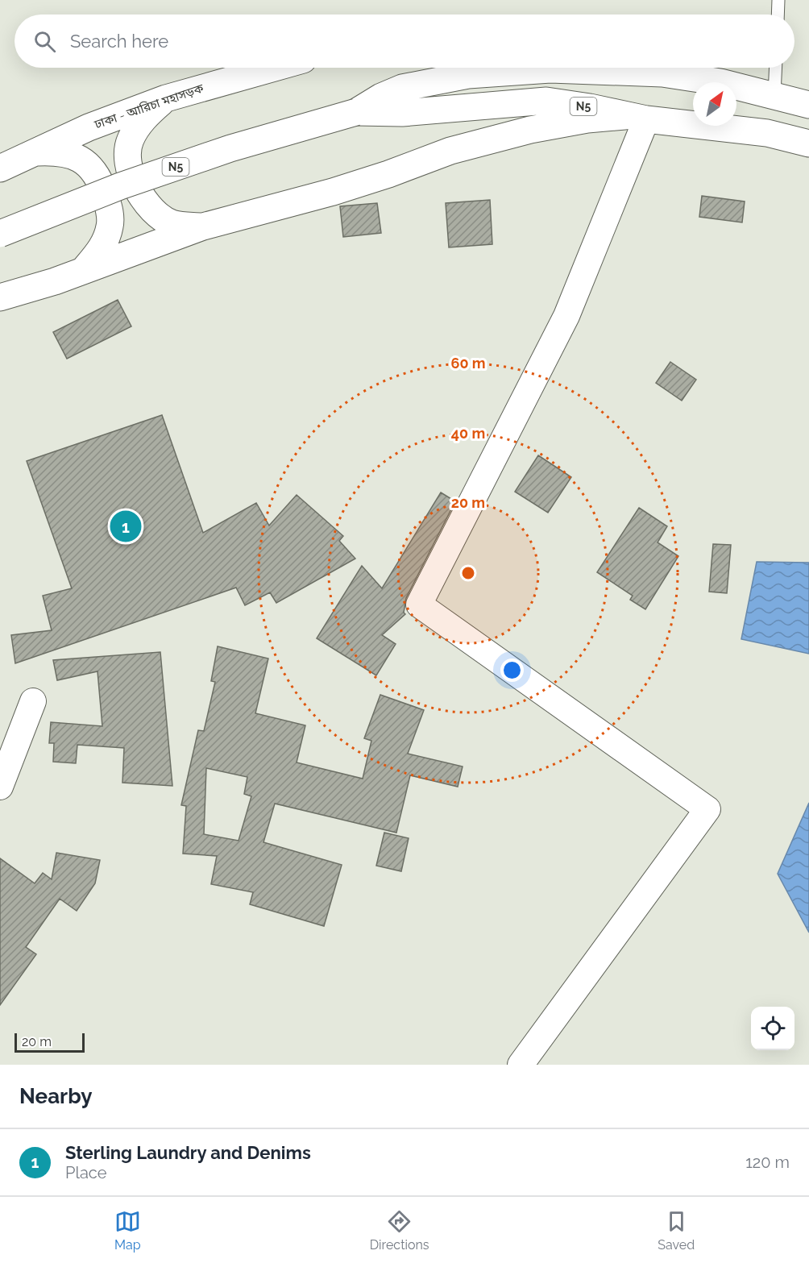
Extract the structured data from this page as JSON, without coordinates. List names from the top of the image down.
{
  "streets": {
    "highway": ["ঢাকা - আরিচা মহাসড়ক", "N5"]
  },
  "scale_bar": "20 m",
  "north": "top right",
  "page": {
    "search": "Search here",
    "pins": "1",
    "scale": "20 m",
    "heading": "Nearby",
    "list": [
      {
        "mark": "1",
        "name": "Sterling Laundry and Denims",
        "note": "Place",
        "value": "120 m"
      }
    ],
    "nav": ["Map", "Directions", "Saved"]
  },
  "rings": ["60 m", "40 m", "20 m"]
}
